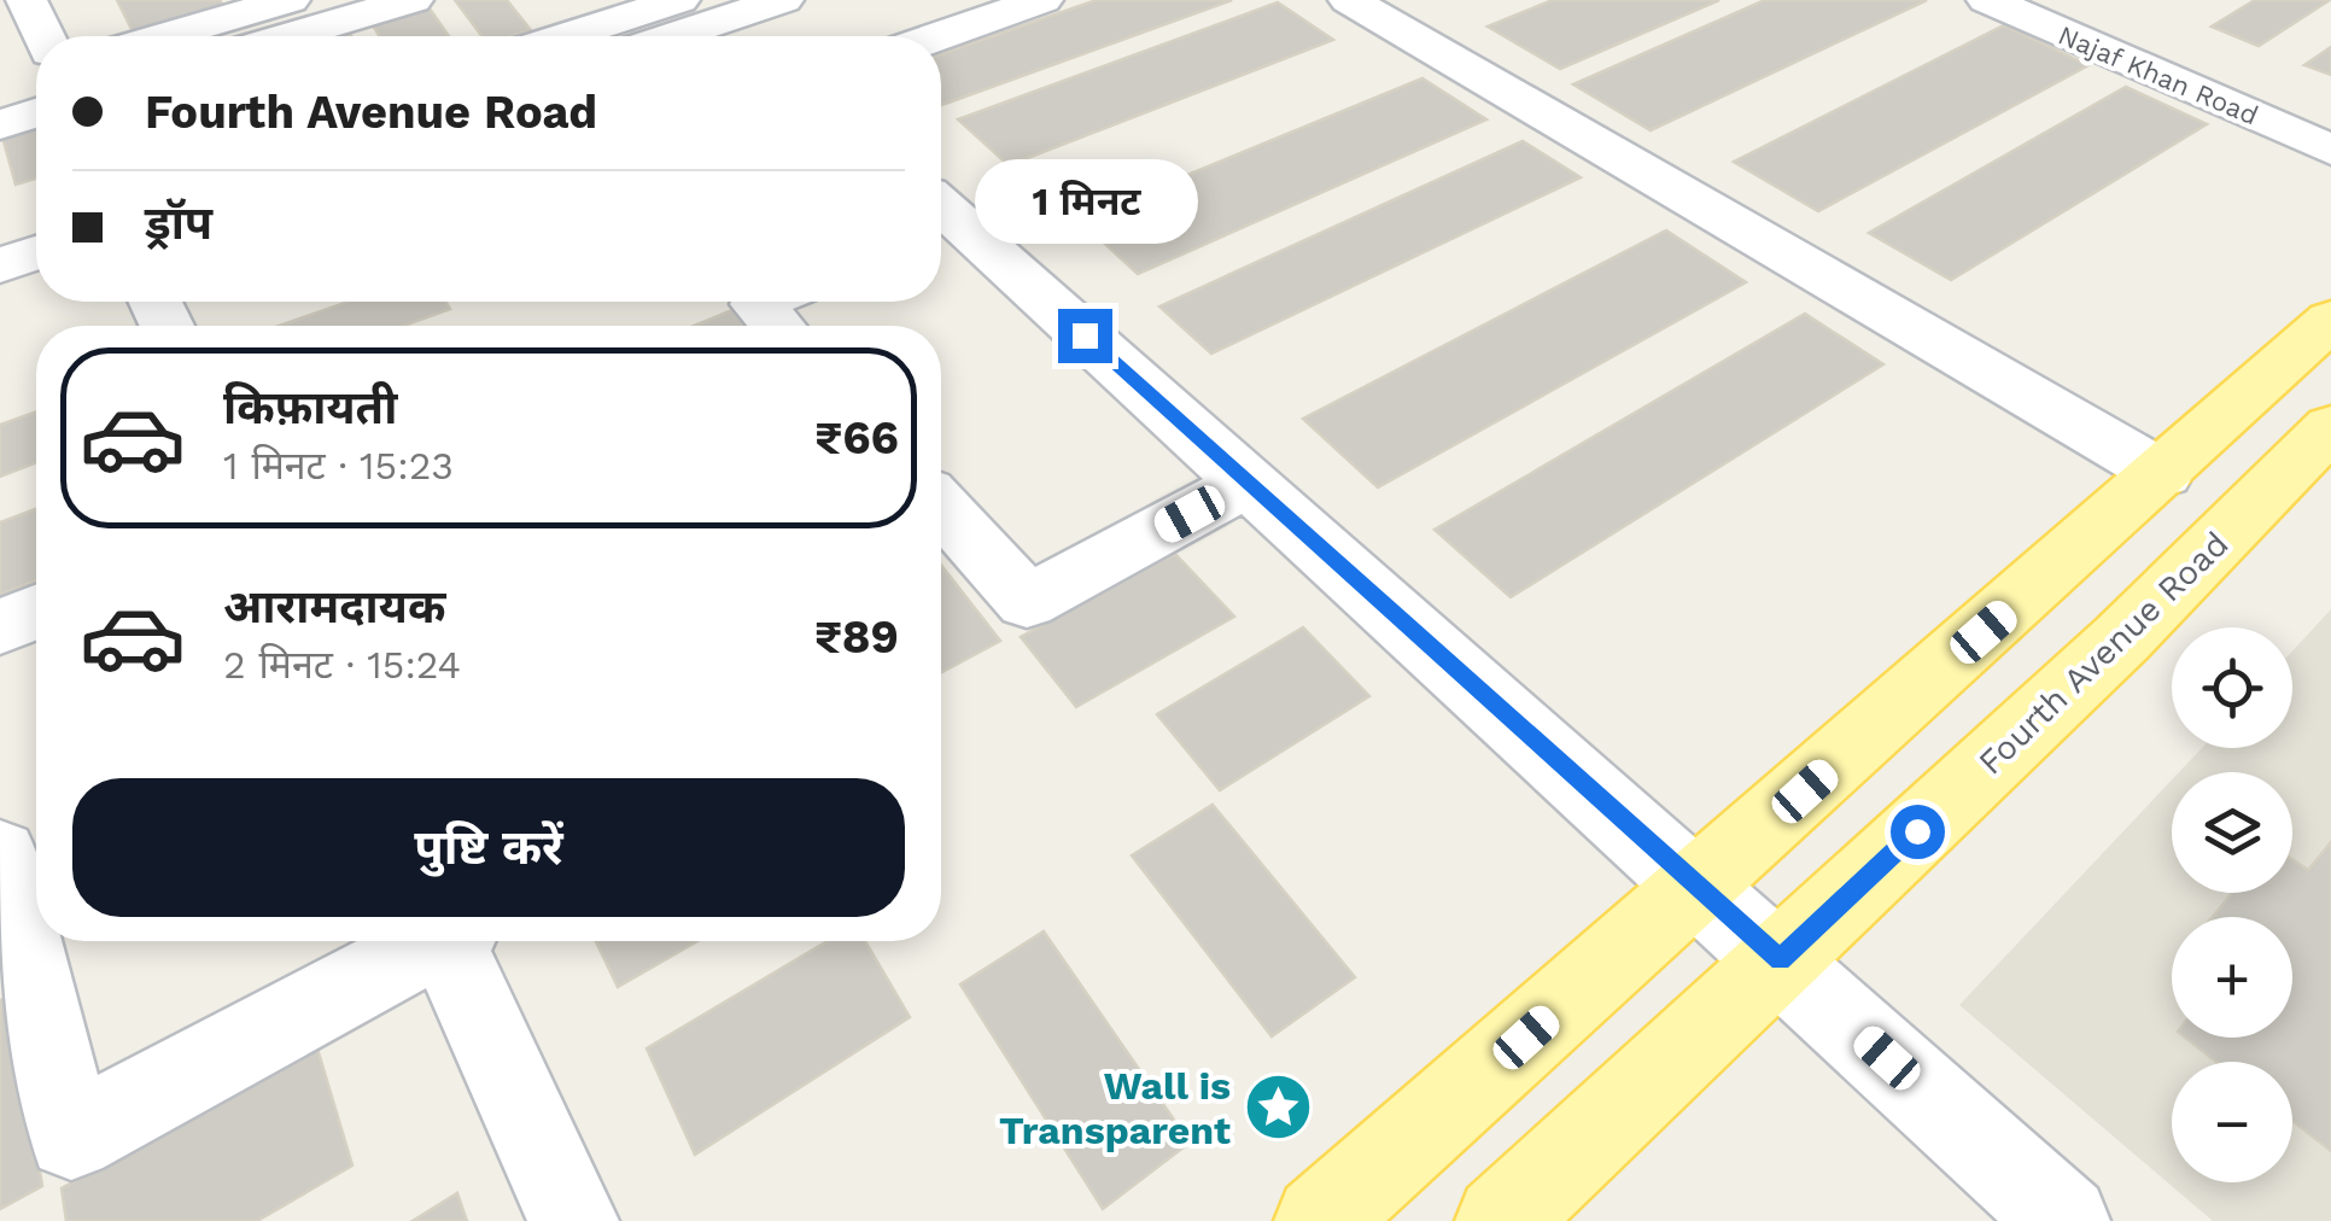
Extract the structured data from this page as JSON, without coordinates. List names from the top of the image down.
{
  "streets": {
    "main road": ["Fourth Avenue Road"],
    "street": ["Najaf Khan Road"]
  },
  "places": {
    "place": ["Wall is Transparent"]
  },
  "page": {
    "banner": ["Fourth Avenue Road", "ड्रॉप"],
    "bubble": "1 मिनट",
    "list": [
      {
        "name": "किफ़ायती",
        "note": "1 मिनट · 15:23",
        "value": "₹66"
      },
      {
        "name": "आरामदायक",
        "note": "2 मिनट · 15:24",
        "value": "₹89"
      }
    ],
    "map_buttons": ["+", "−"],
    "buttons": "पुष्टि करें"
  }
}
